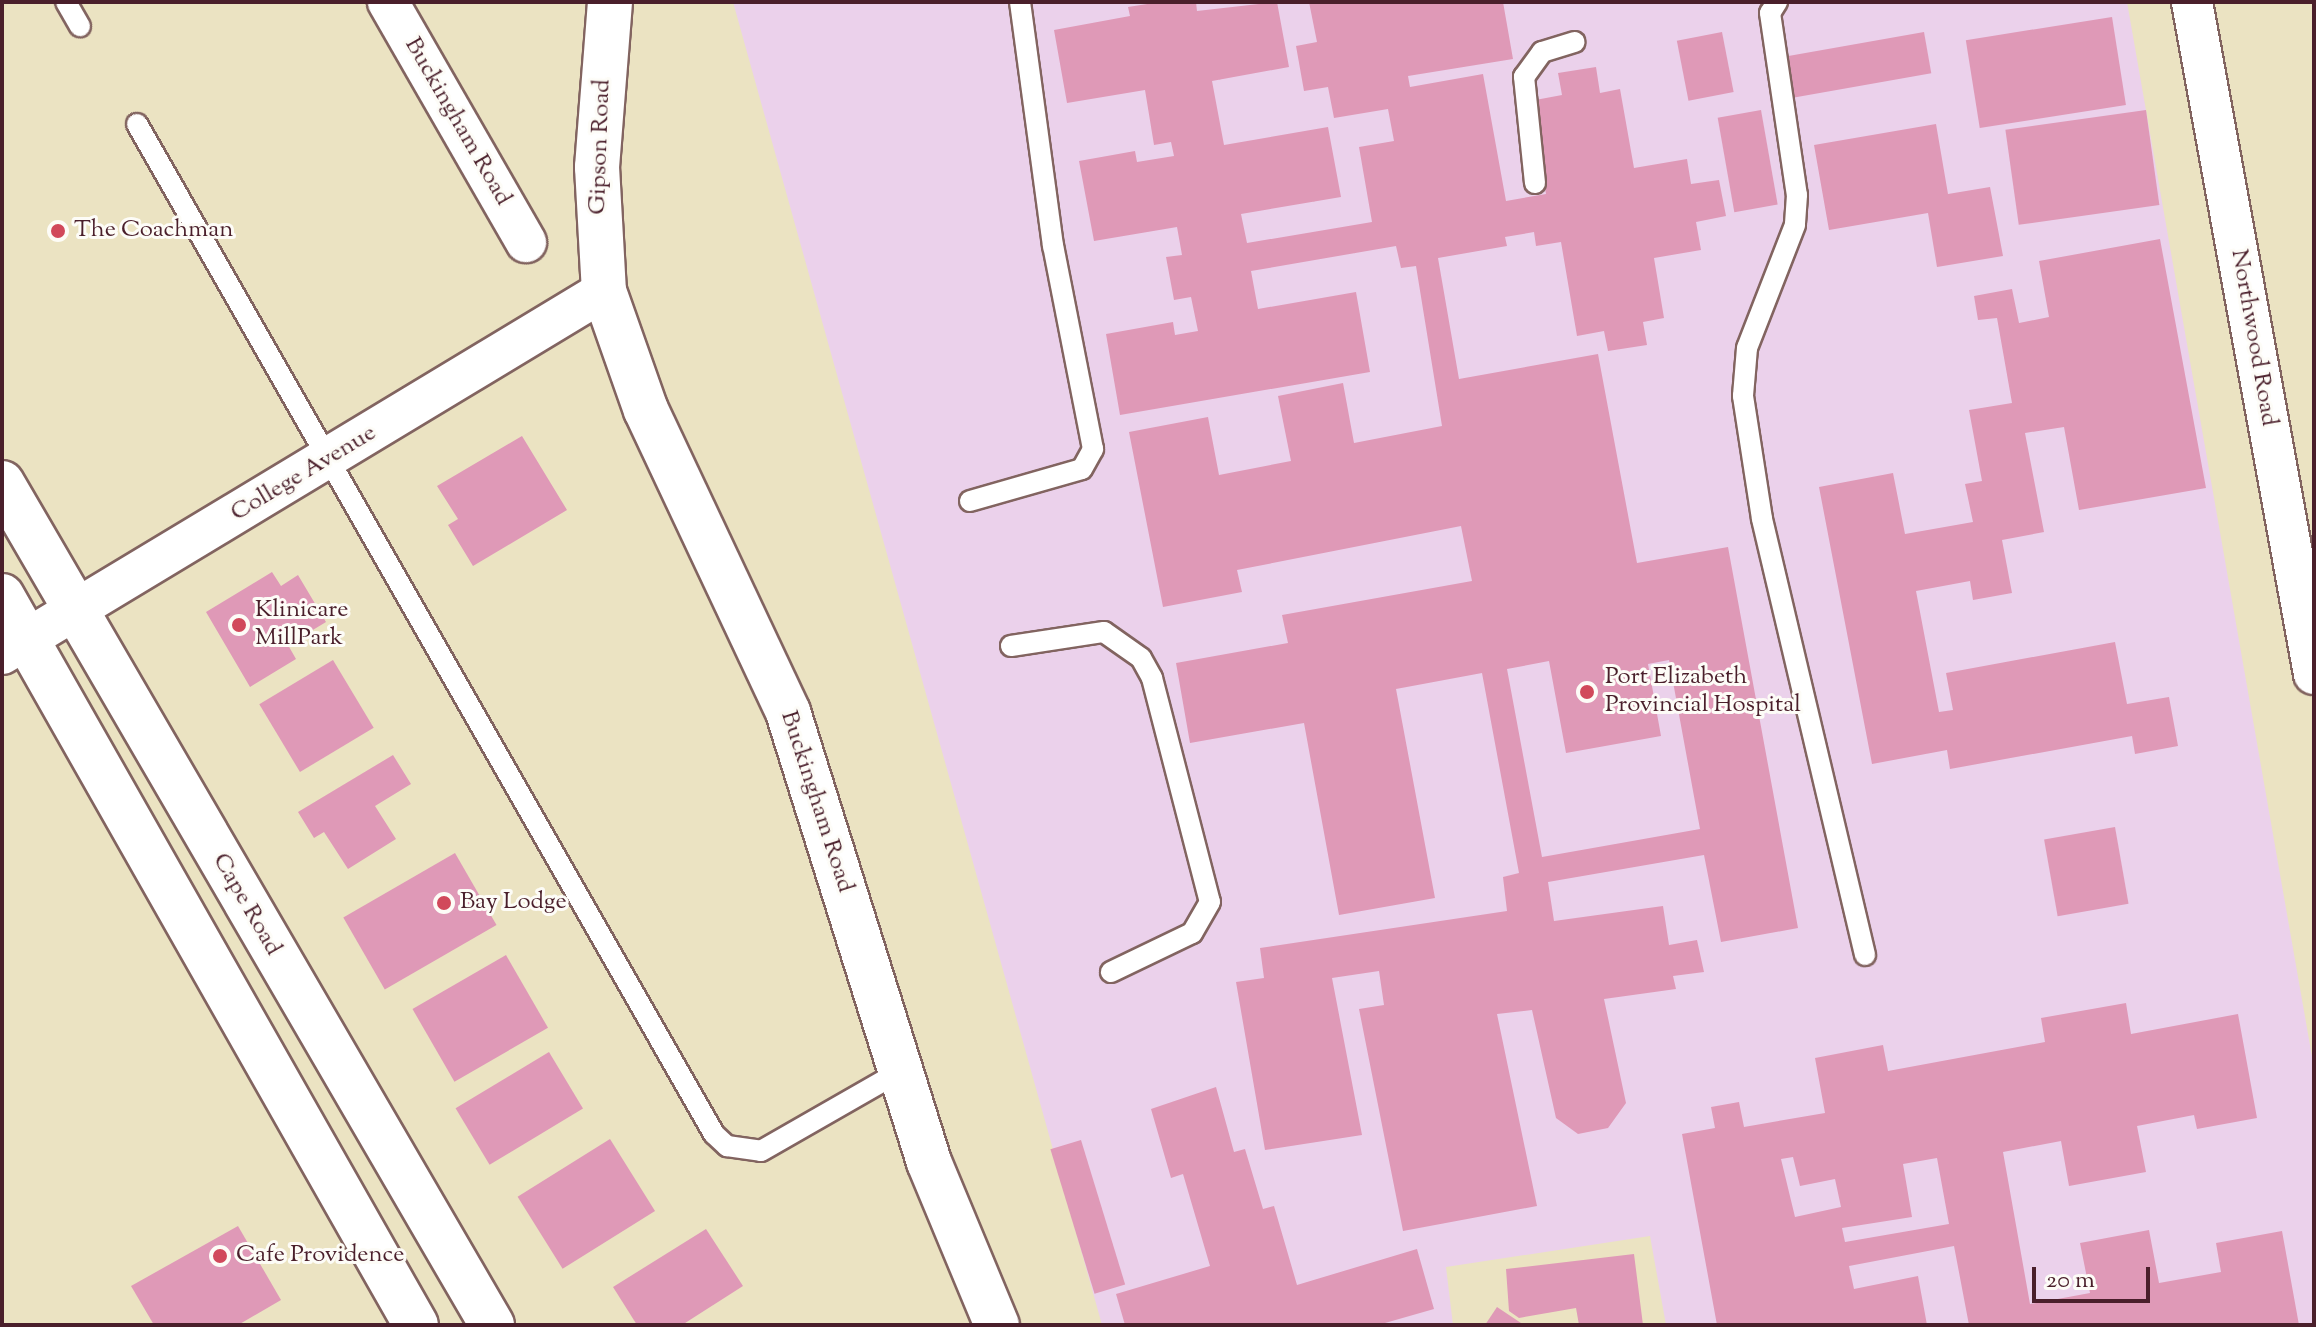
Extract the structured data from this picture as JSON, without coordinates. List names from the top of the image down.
{
  "streets": {
    "main road": ["Buckingham Road", "Gipson Road", "Cape Road"],
    "street": ["Northwood Road", "College Avenue"]
  },
  "crossings": [
    ["Buckingham Road", "Gipson Road"],
    ["Buckingham Road", "College Avenue"],
    ["Gipson Road", "College Avenue"],
    ["College Avenue", "Cape Road"]
  ],
  "places": [
    "The Coachman",
    "Klinicare MillPark",
    "Port Elizabeth Provincial Hospital",
    "Bay Lodge",
    "Cafe Providence"
  ],
  "scale_bar": "20 m"
}
